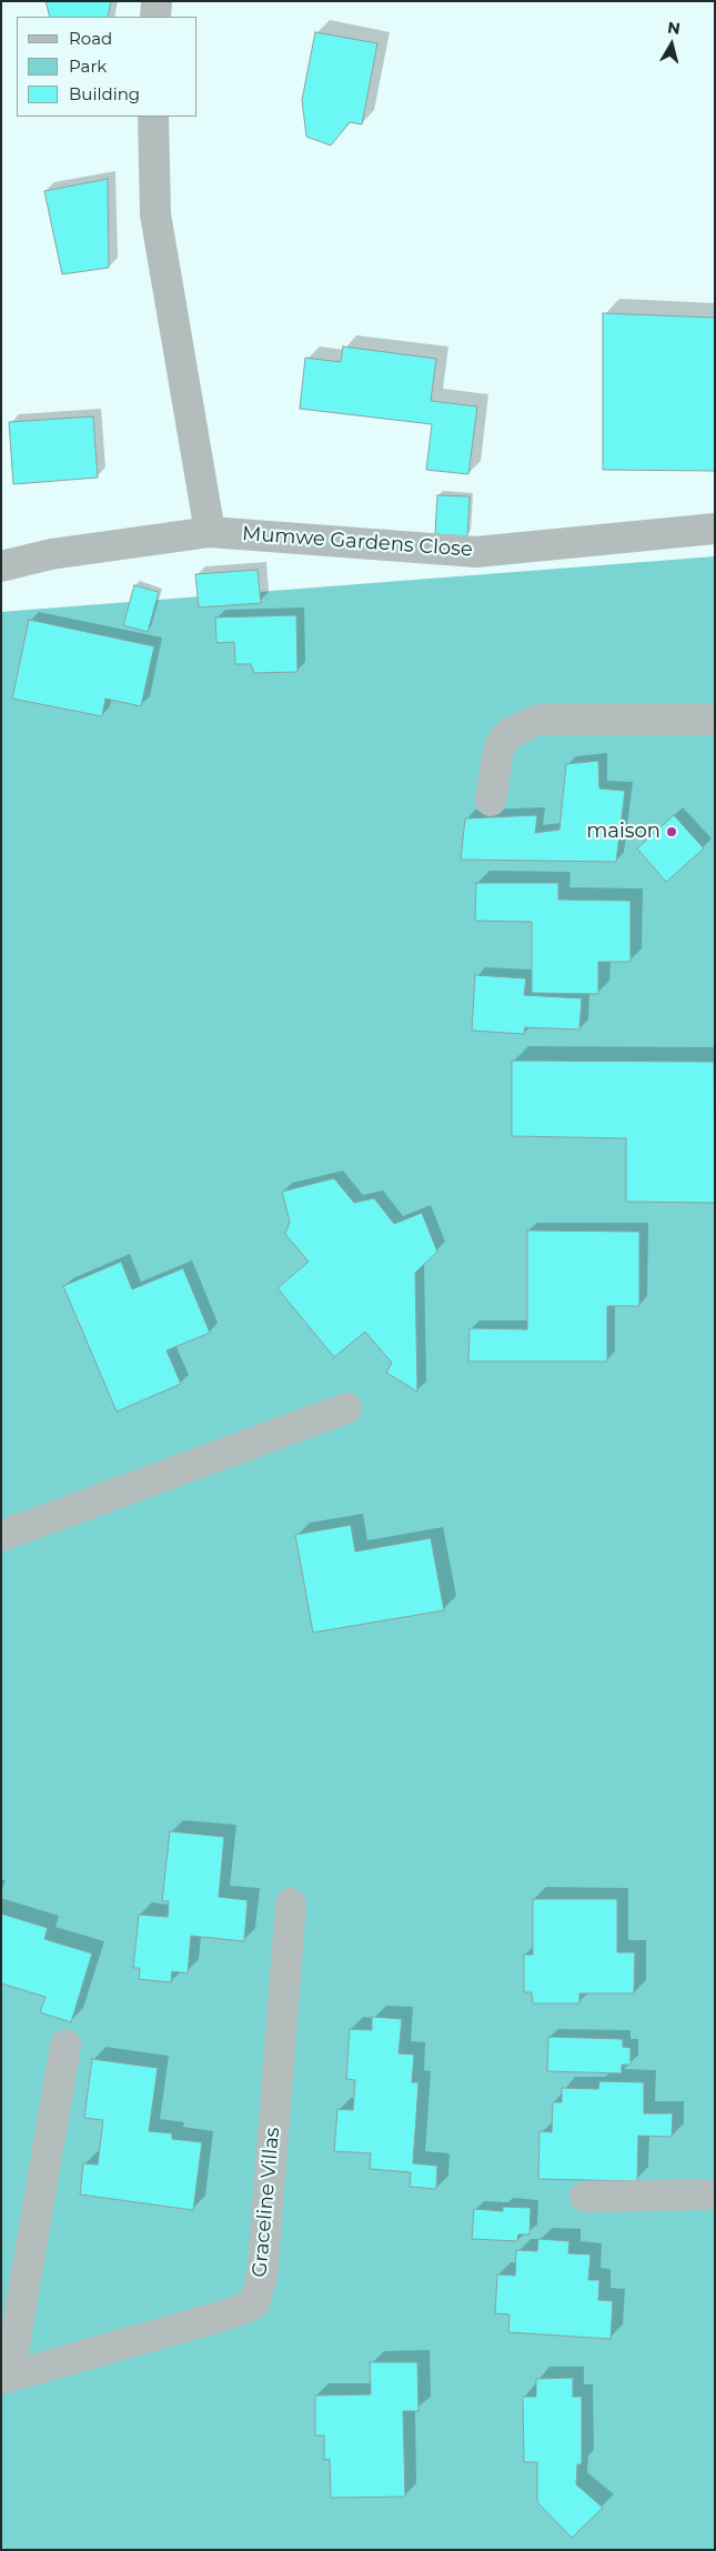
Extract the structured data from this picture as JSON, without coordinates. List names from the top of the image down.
{
  "streets": {
    "street": ["Mumwe Gardens Close", "Graceline Villas"]
  },
  "places": ["maison"],
  "legend": ["Road", "Park", "Building"],
  "north": "top"
}
